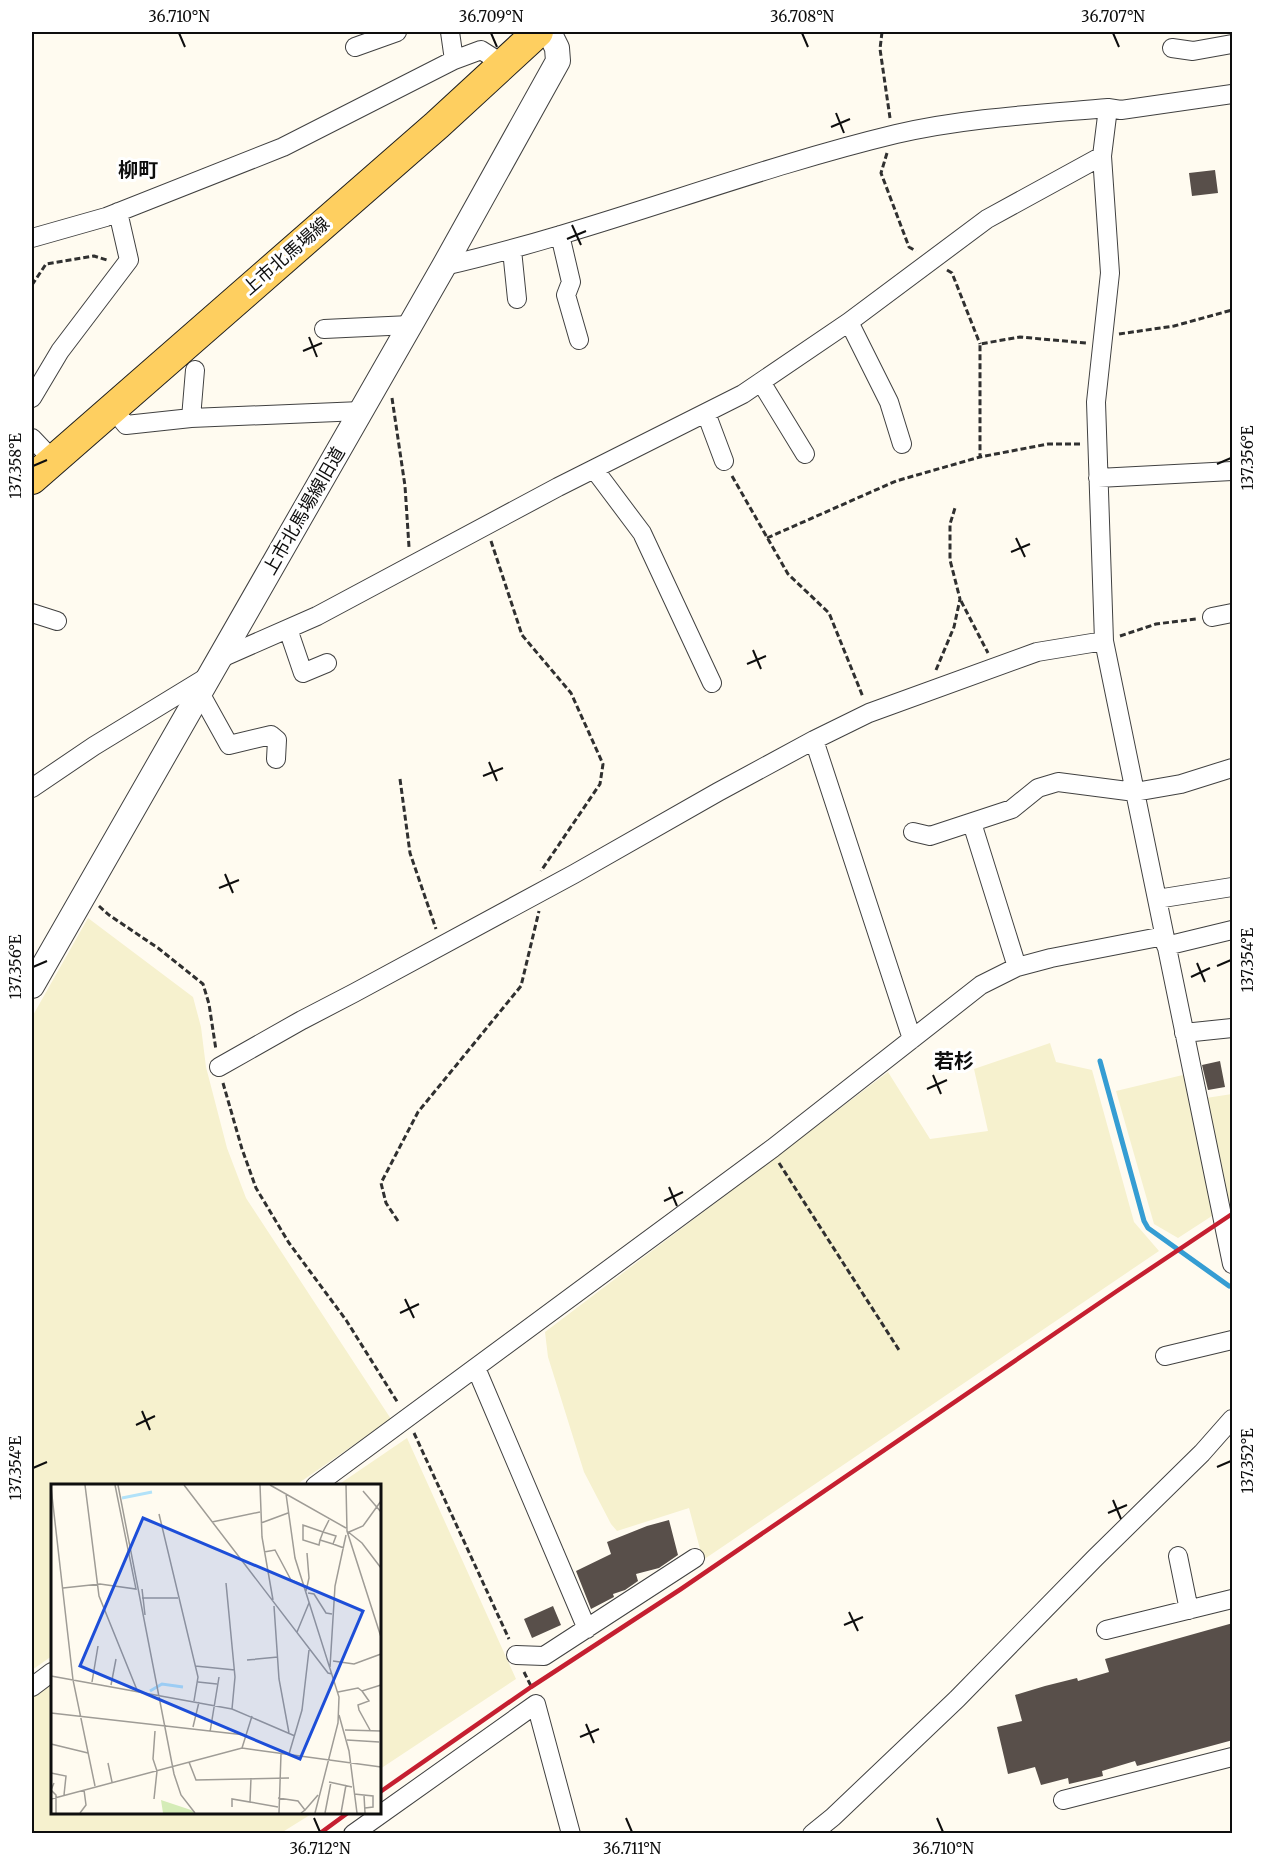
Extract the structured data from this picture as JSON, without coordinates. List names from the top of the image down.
{
  "streets": {
    "main road": ["上市北馬場線"],
    "street": ["上市北馬場線旧道"]
  },
  "districts": ["柳町", "若杉"],
  "coordinates": [
    "36.710°N",
    "36.709°N",
    "36.708°N",
    "36.707°N",
    "137.356°E",
    "137.358°E",
    "137.354°E",
    "137.352°E",
    "36.712°N",
    "36.711°N"
  ]
}
